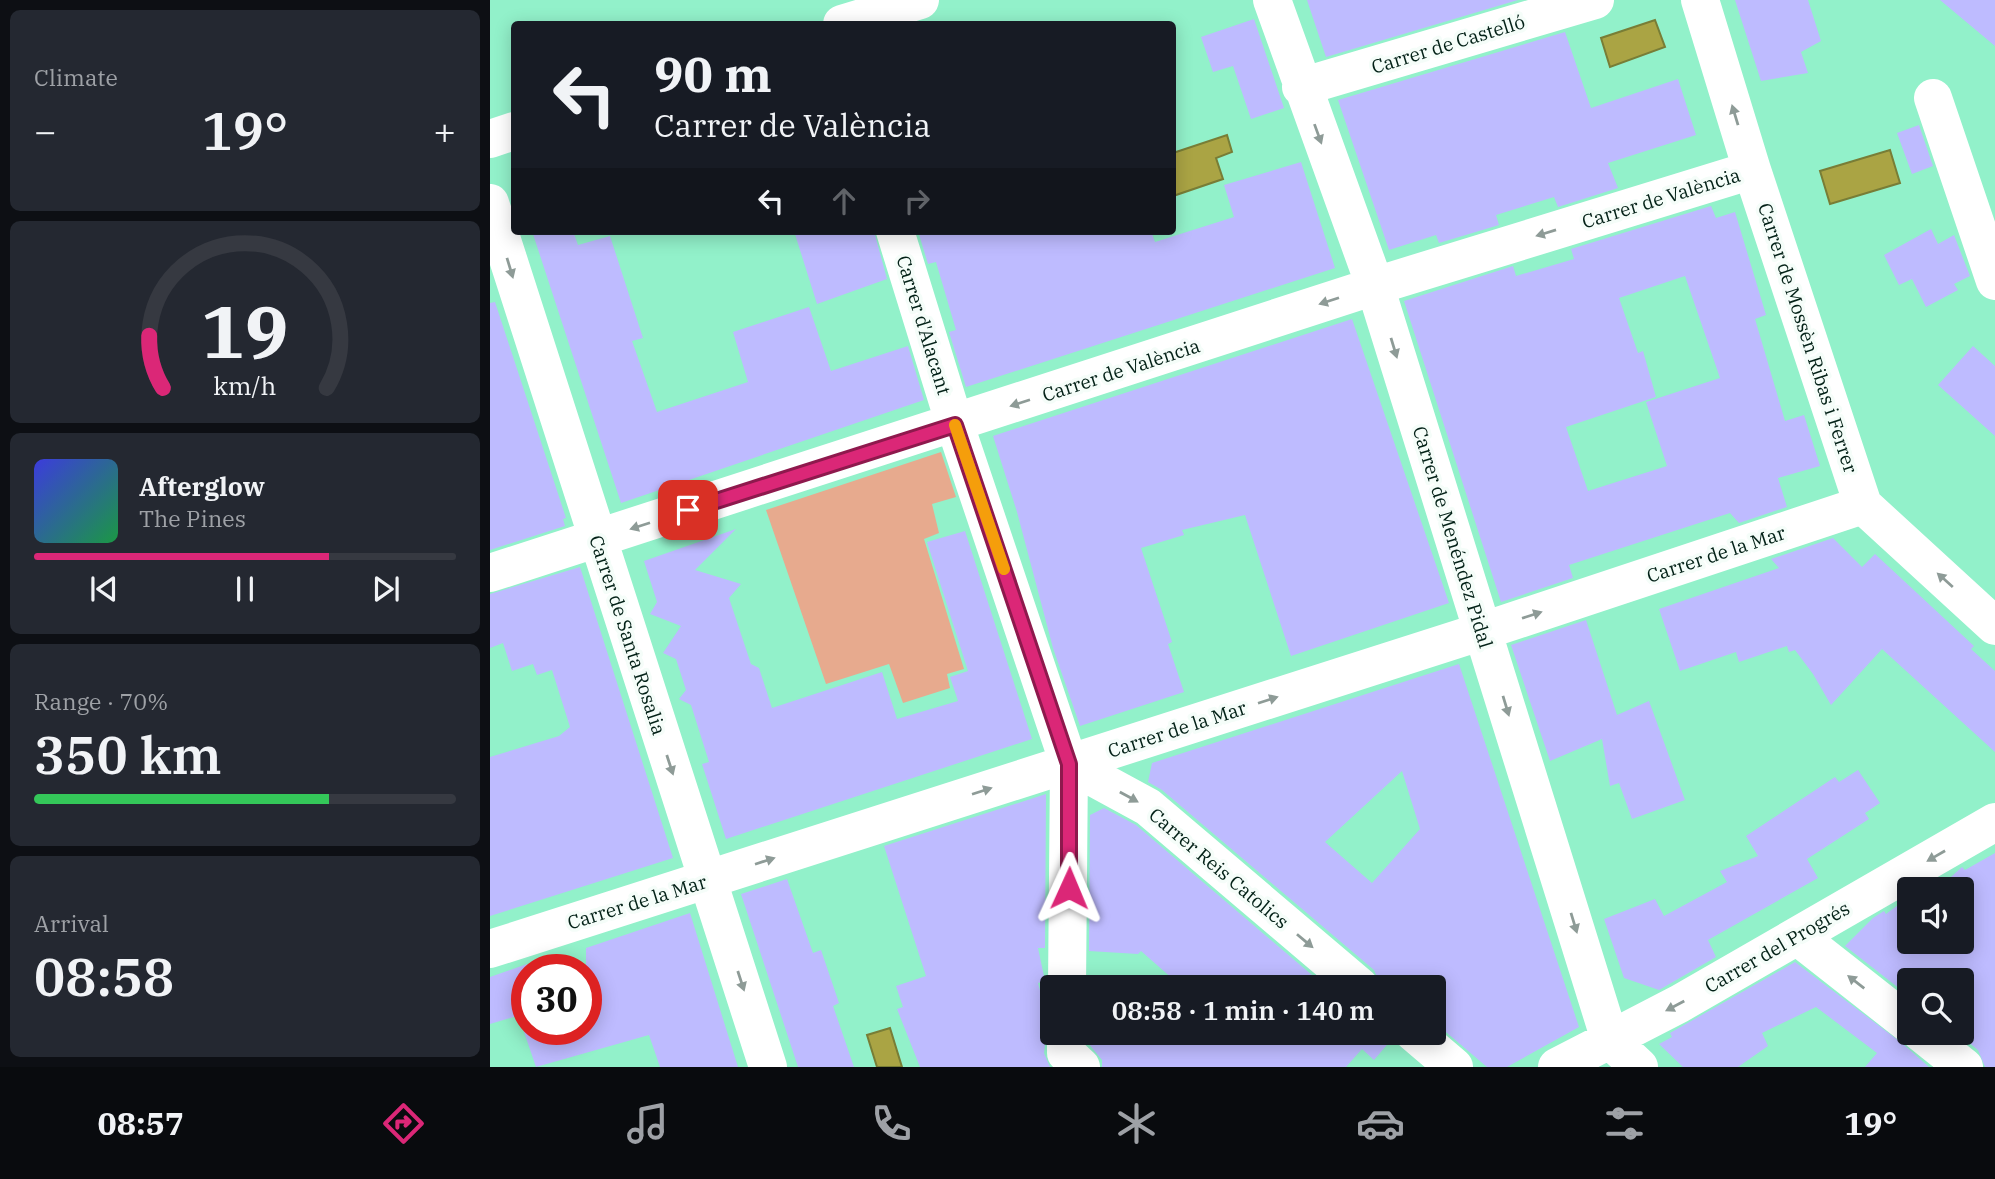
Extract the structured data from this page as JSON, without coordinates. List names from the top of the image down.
{
  "streets": {
    "street": [
      "Carrer de Castelló",
      "Carrer de València",
      "Carrer d'Alacant",
      "Carrer de Mossèn Ribas i Ferrer",
      "Carrer de Menéndez Pidal",
      "Carrer de la Mar",
      "Carrer de Santa Rosalia",
      "Carrer Reis Catolics",
      "Carrer del Progrés"
    ]
  },
  "crossings": [
    ["Carrer de Castelló", "Carrer de Menéndez Pidal"],
    ["Carrer de València", "Carrer d'Alacant"],
    ["Carrer de València", "Carrer de Mossèn Ribas i Ferrer"],
    ["Carrer de València", "Carrer de Menéndez Pidal"],
    ["Carrer de València", "Carrer de Santa Rosalia"],
    ["Carrer d'Alacant", "Carrer de la Mar"],
    ["Carrer d'Alacant", "Carrer Reis Catolics"],
    ["Carrer de Mossèn Ribas i Ferrer", "Carrer de la Mar"],
    ["Carrer de Menéndez Pidal", "Carrer de la Mar"],
    ["Carrer de Menéndez Pidal", "Carrer del Progrés"],
    ["Carrer de la Mar", "Carrer de Santa Rosalia"],
    ["Carrer de la Mar", "Carrer Reis Catolics"]
  ],
  "one_way": [
    "Carrer de València",
    "Carrer de Mossèn Ribas i Ferrer",
    "Carrer de Menéndez Pidal",
    "Carrer de la Mar",
    "Carrer de Santa Rosalia",
    "Carrer Reis Catolics",
    "Carrer del Progrés"
  ],
  "page": {
    "tile": [
      "Climate",
      ["Range · 70%", "350 km"],
      ["Arrival", "08:58"]
    ],
    "turn": ["90 m", "Carrer de València"],
    "heat": ["−", "19°", "+"],
    "song": ["Afterglow", "The Pines"],
    "limit": "30",
    "trip": "08:58 · 1 min · 140 m",
    "tabs": ["08:57", "19°"],
    "gauge": ["19", "km/h"]
  }
}
